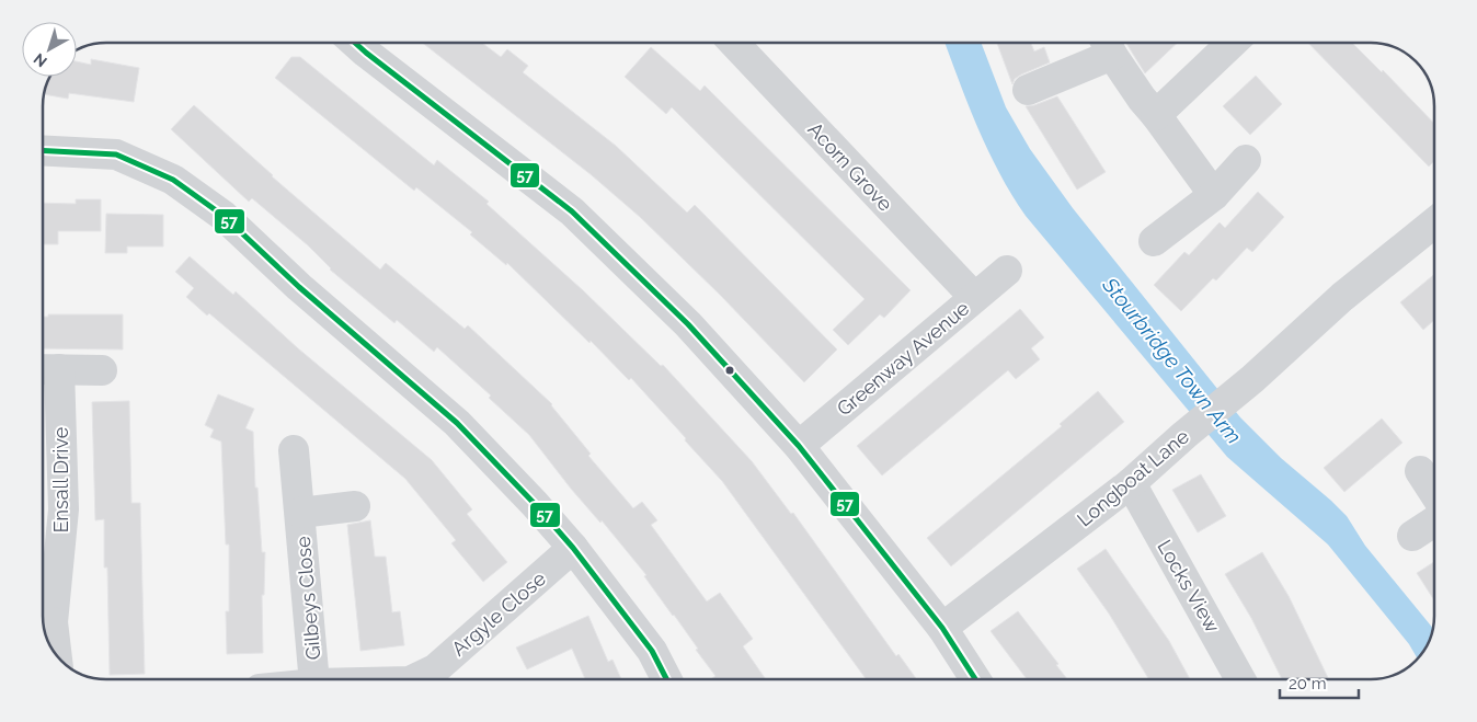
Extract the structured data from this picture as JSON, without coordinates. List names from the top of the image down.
{
  "streets": {
    "street": [
      "Acorn Grove",
      "Greenway Avenue",
      "Longboat Lane",
      "Ensall Drive",
      "Locks View",
      "Gilbeys Close",
      "Argyle Close"
    ]
  },
  "crossings": [
    ["Acorn Grove", "Greenway Avenue"],
    ["Longboat Lane", "Locks View"]
  ],
  "water": ["Stourbridge Town Arm"],
  "lines": ["transit line 57"],
  "scale_bar": "20 m",
  "north": "bottom left"
}
